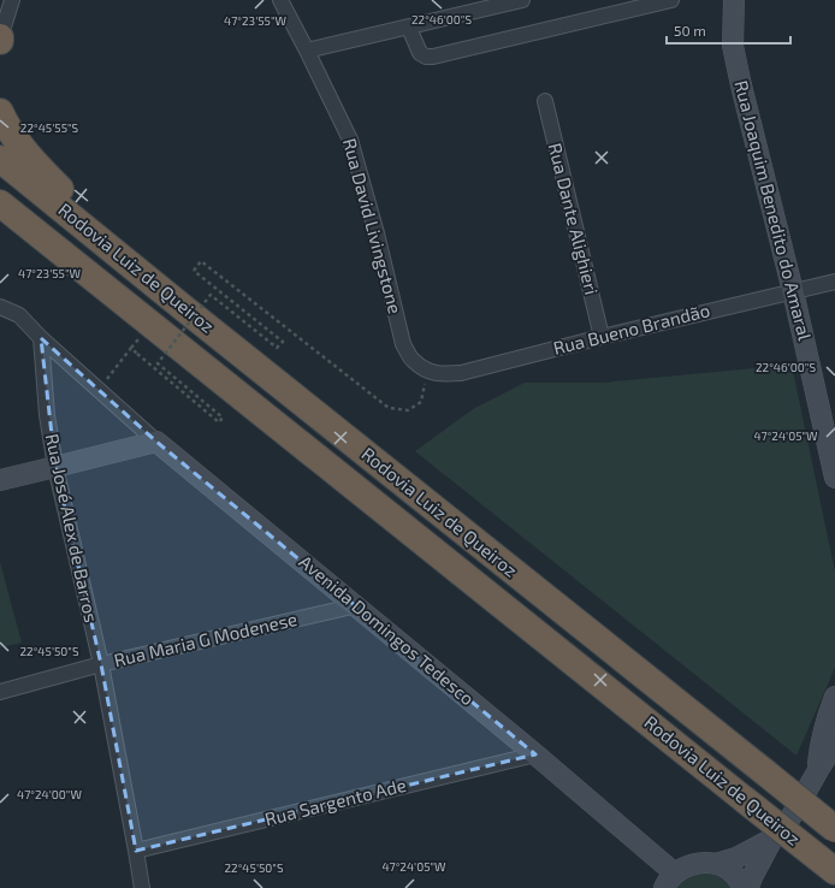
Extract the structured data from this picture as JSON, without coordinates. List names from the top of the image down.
{
  "streets": {
    "highway": ["Rodovia Luiz de Queiroz"],
    "street": [
      "Rua Joaquim Benedito do Amaral",
      "Rua Dante Alighieri",
      "Rua David Livingstone",
      "Rua Bueno Brandão",
      "Rua José Alex de Barros",
      "Avenida Domingos Tedesco",
      "Rua Maria G Modenese",
      "Rua Sargento Ade"
    ]
  },
  "crossings": [
    ["Rua Joaquim Benedito do Amaral", "Rua Bueno Brandão"],
    ["Rua Dante Alighieri", "Rua Bueno Brandão"],
    ["Rua David Livingstone", "Rua Bueno Brandão"],
    ["Rua José Alex de Barros", "Avenida Domingos Tedesco"],
    ["Rua José Alex de Barros", "Rua Maria G Modenese"],
    ["Rua José Alex de Barros", "Rua Sargento Ade"],
    ["Avenida Domingos Tedesco", "Rua Maria G Modenese"],
    ["Avenida Domingos Tedesco", "Rua Sargento Ade"]
  ],
  "scale_bar": "50 m",
  "coordinates": [
    "22°46'00\"S",
    "47°23'55\"W",
    "22°45'55\"S",
    "47°24'05\"W",
    "22°45'50\"S",
    "47°24'00\"W"
  ]
}
